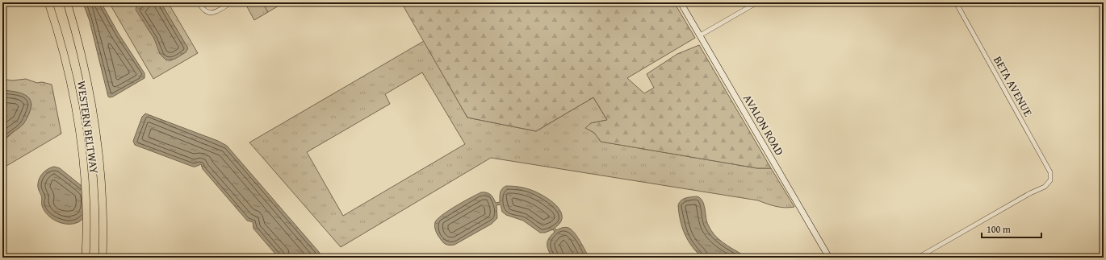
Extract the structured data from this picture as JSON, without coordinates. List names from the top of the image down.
{
  "streets": {
    "highway": ["WESTERN BELTWAY"],
    "main road": ["AVALON ROAD"],
    "street": ["BETA AVENUE"]
  },
  "scale_bar": "100 m"
}
